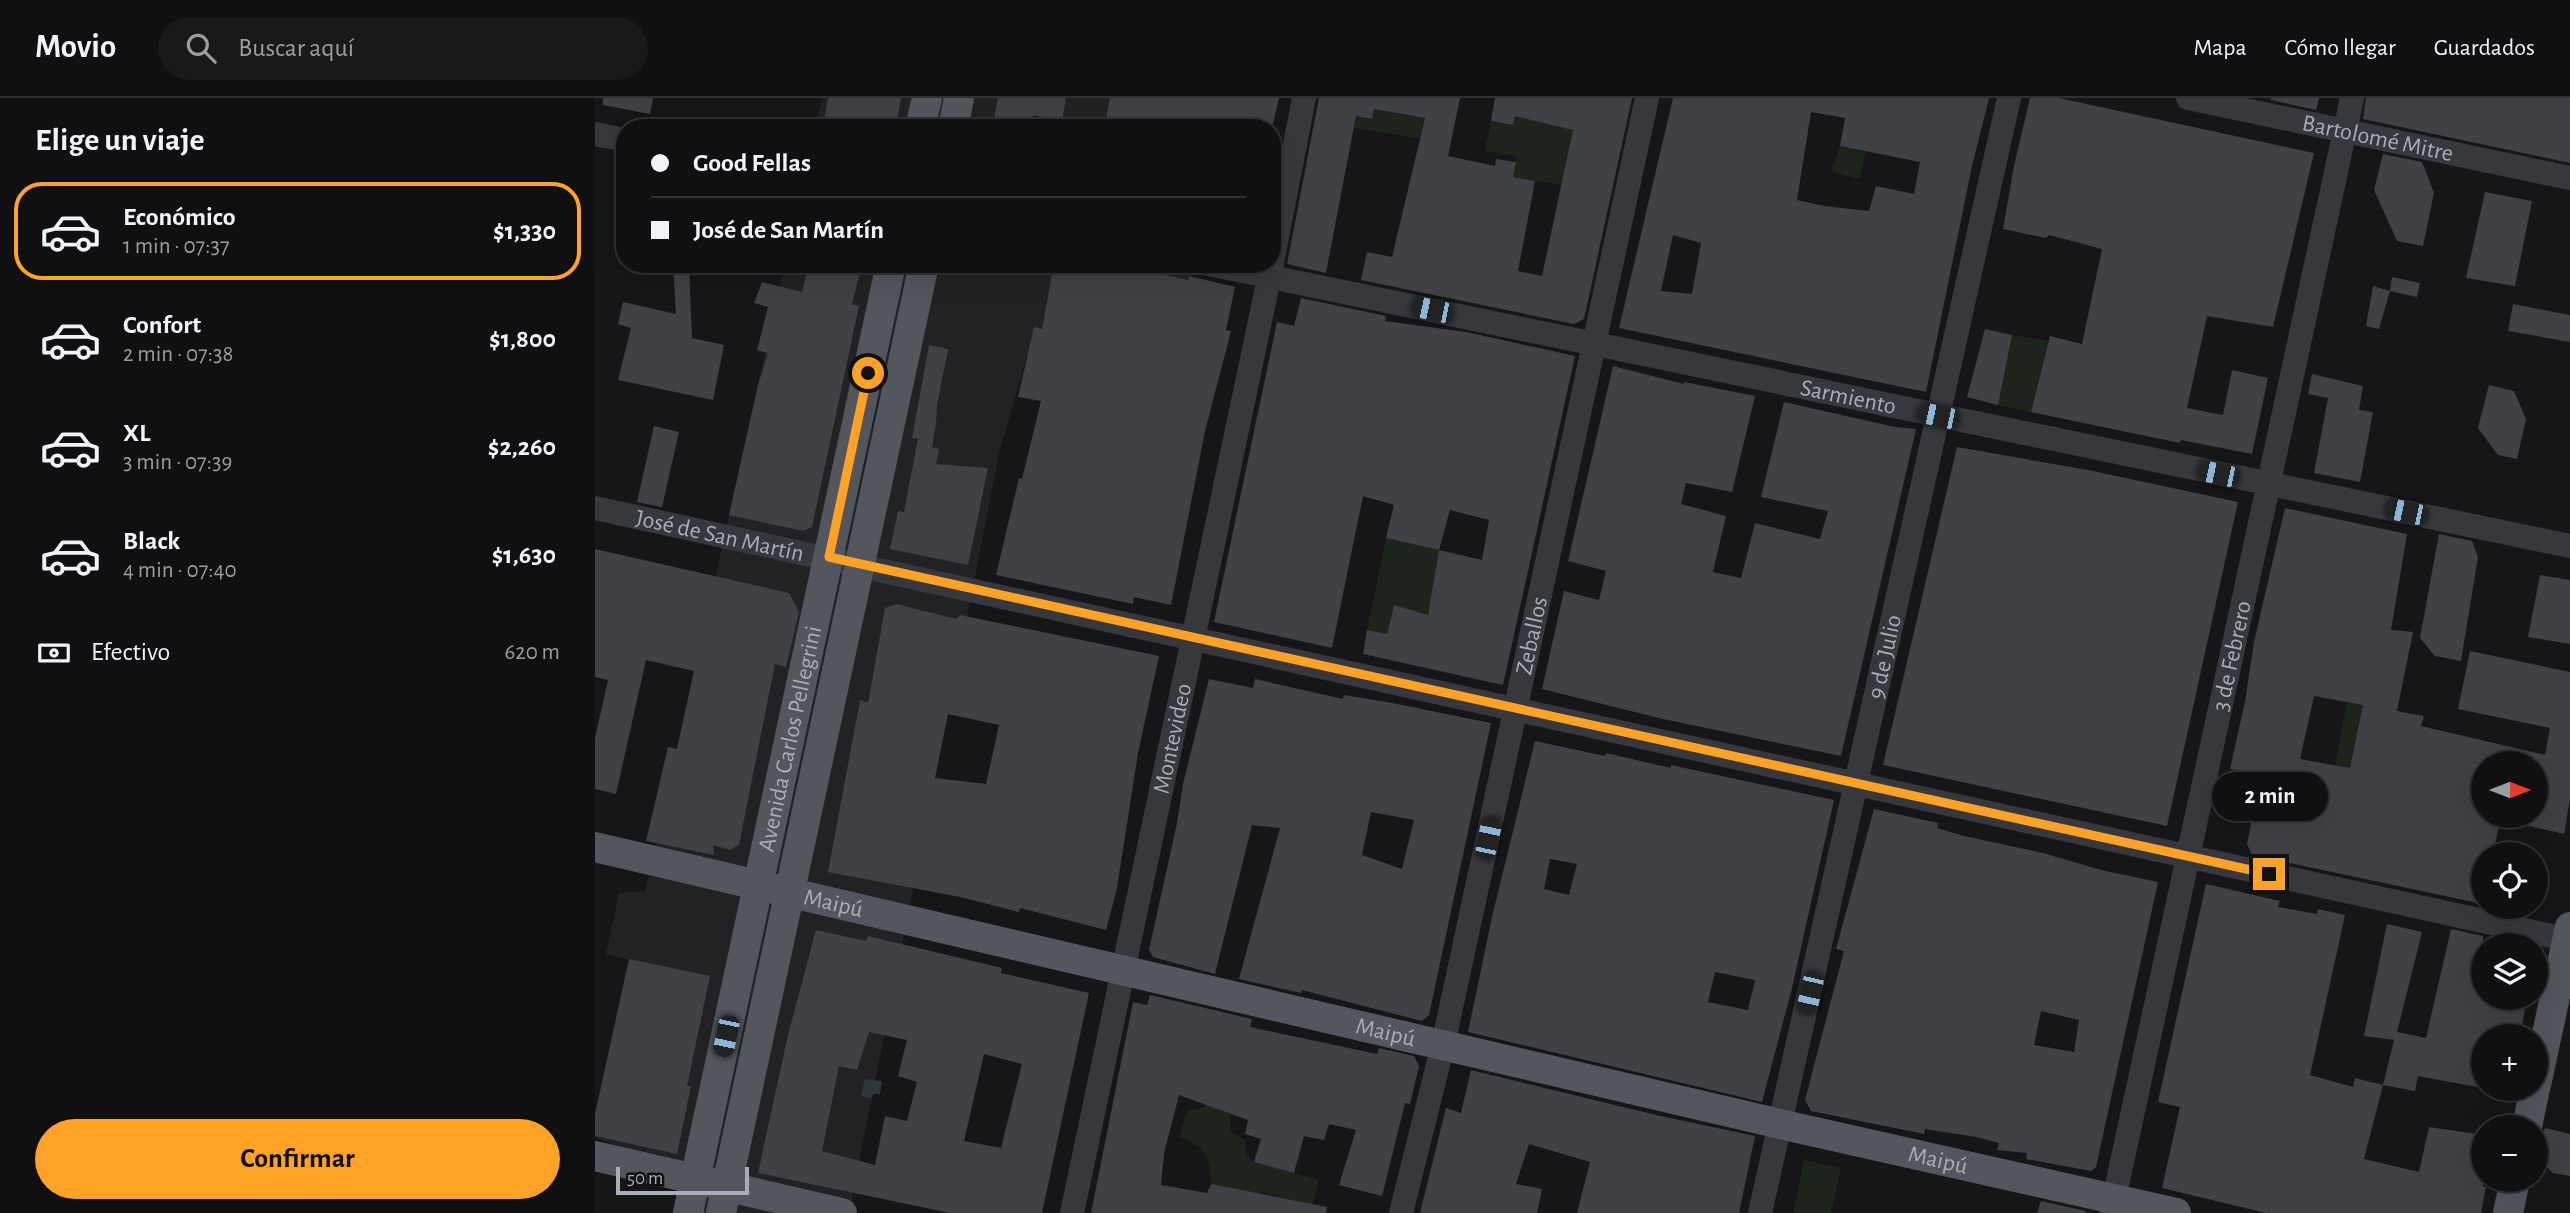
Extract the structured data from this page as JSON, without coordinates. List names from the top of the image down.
{
  "streets": {
    "main road": ["Avenida Carlos Pellegrini", "Maipú"],
    "street": [
      "Bartolomé Mitre",
      "Sarmiento",
      "José de San Martín",
      "Zeballos",
      "9 de Julio",
      "3 de Febrero",
      "Montevideo"
    ]
  },
  "crossings": [
    ["Bartolomé Mitre", "3 de Febrero"],
    ["Sarmiento", "Zeballos"],
    ["Sarmiento", "9 de Julio"],
    ["Sarmiento", "3 de Febrero"],
    ["José de San Martín", "Zeballos"],
    ["José de San Martín", "9 de Julio"],
    ["José de San Martín", "3 de Febrero"],
    ["José de San Martín", "Avenida Carlos Pellegrini"],
    ["José de San Martín", "Montevideo"],
    ["Zeballos", "Maipú"],
    ["9 de Julio", "Maipú"],
    ["3 de Febrero", "Maipú"],
    ["Avenida Carlos Pellegrini", "Maipú"],
    ["Montevideo", "Maipú"]
  ],
  "scale_bar": "50 m",
  "north": "right",
  "page": {
    "header": "Movio",
    "search": "Buscar aquí",
    "nav": ["Mapa", "Cómo llegar", "Guardados"],
    "heading": "Elige un viaje",
    "banner": ["Good Fellas", "José de San Martín"],
    "list": [
      {
        "name": "Económico",
        "note": "1 min · 07:37",
        "value": "$1,330"
      },
      {
        "name": "Confort",
        "note": "2 min · 07:38",
        "value": "$1,800"
      },
      {
        "name": "XL",
        "note": "3 min · 07:39",
        "value": "$2,260"
      },
      {
        "name": "Black",
        "note": "4 min · 07:40",
        "value": "$1,630"
      }
    ],
    "pay": ["Efectivo", "620 m"],
    "map_buttons": ["+", "−"],
    "bubble": "2 min",
    "buttons": "Confirmar",
    "scale": "50 m"
  }
}
